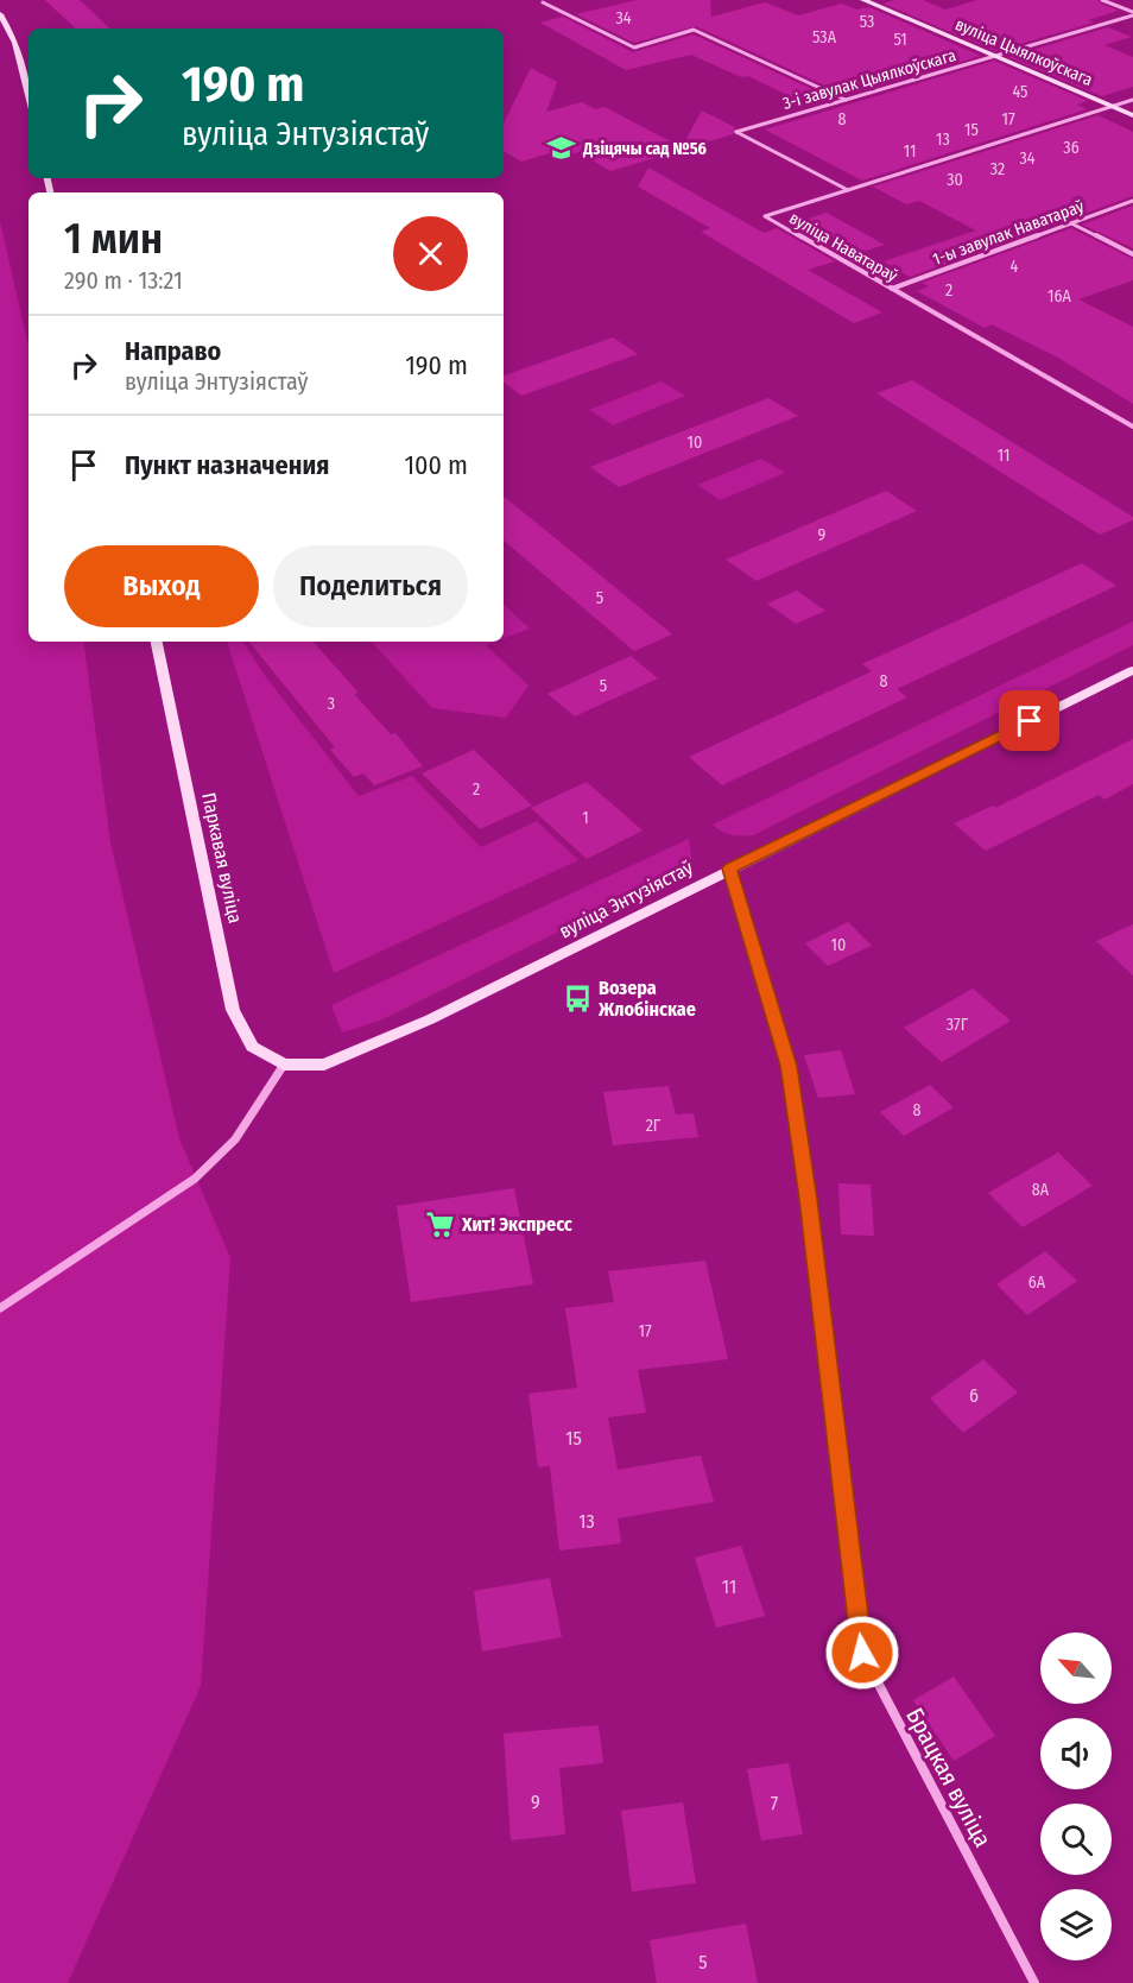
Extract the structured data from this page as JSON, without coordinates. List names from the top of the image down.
{
  "streets": {
    "main road": ["вуліца Цыялкоўскага", "Паркавая вуліца", "вуліца Энтузіястаў"],
    "street": [
      "3-і завулак Цыялкоўскага",
      "1-ы завулак Наватараў",
      "вуліца Наватараў",
      "Брацкая вуліца"
    ]
  },
  "crossings": [
    ["вуліца Цыялкоўскага", "3-і завулак Цыялкоўскага"],
    ["вуліца Цыялкоўскага", "вуліца Наватараў"],
    ["3-і завулак Цыялкоўскага", "вуліца Наватараў"],
    ["1-ы завулак Наватараў", "вуліца Наватараў"],
    ["Паркавая вуліца", "вуліца Энтузіястаў"],
    ["вуліца Энтузіястаў", "Брацкая вуліца"]
  ],
  "places": {
    "school or university": ["Дзіцячы сад №56"],
    "bus stop": ["Возера Жлобінскае"],
    "supermarket": ["Хит! Экспресс"]
  },
  "house_numbers": [
    "34",
    "53",
    "53А",
    "51",
    "45",
    "8",
    "17",
    "15",
    "13",
    "36",
    "11",
    "34",
    "32",
    "30",
    "4",
    "2",
    "16А",
    "10",
    "11",
    "9",
    "5",
    "8",
    "5",
    "3",
    "2",
    "1",
    "10",
    "37Г",
    "8",
    "2Г",
    "8А",
    "6А",
    "17",
    "6",
    "15",
    "13",
    "11",
    "9",
    "7",
    "5"
  ],
  "north": "top left",
  "page": {
    "turn": ["190 m", "вуліца Энтузіястаў"],
    "heading": ["1 мин", "290 m · 13:21"],
    "list": [
      {
        "name": "Направо",
        "note": "вуліца Энтузіястаў",
        "value": "190 m"
      },
      {
        "name": "Пункт назначения",
        "value": "100 m"
      }
    ],
    "buttons": ["Выход", "Поделиться"]
  }
}
